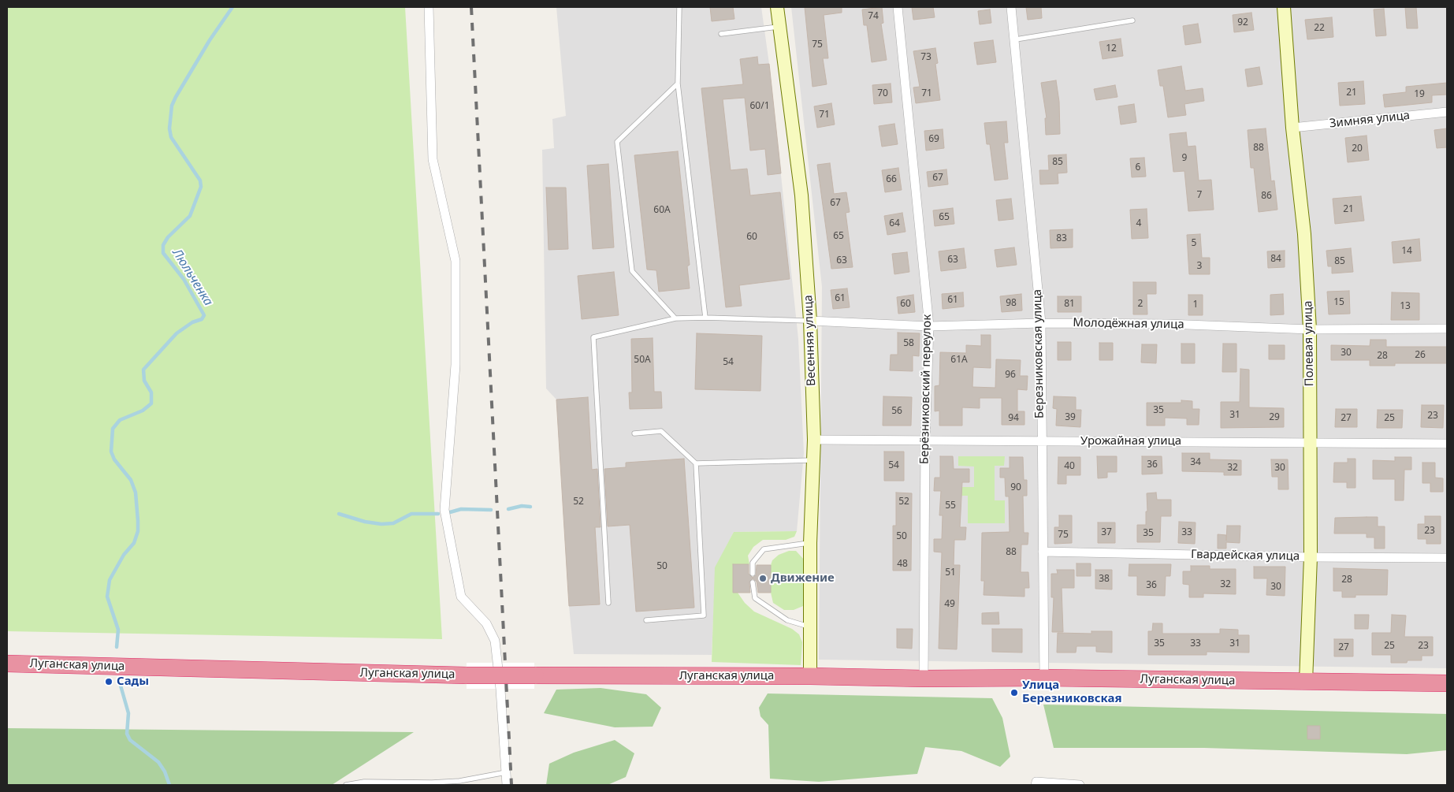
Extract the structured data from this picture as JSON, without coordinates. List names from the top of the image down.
{
  "streets": {
    "highway": ["Луганская улица"],
    "street": [
      "Зимняя улица",
      "Молодёжная улица",
      "Весенняя улица",
      "Полевая улица",
      "Березниковская улица",
      "Берёзниковский переулок",
      "Урожайная улица",
      "Гвардейская улица"
    ]
  },
  "crossings": [
    ["Зимняя улица", "Полевая улица"],
    ["Молодёжная улица", "Весенняя улица"],
    ["Молодёжная улица", "Полевая улица"],
    ["Молодёжная улица", "Березниковская улица"],
    ["Молодёжная улица", "Берёзниковский переулок"],
    ["Весенняя улица", "Урожайная улица"],
    ["Весенняя улица", "Луганская улица"],
    ["Полевая улица", "Урожайная улица"],
    ["Полевая улица", "Гвардейская улица"],
    ["Полевая улица", "Луганская улица"],
    ["Березниковская улица", "Урожайная улица"],
    ["Березниковская улица", "Гвардейская улица"],
    ["Березниковская улица", "Луганская улица"],
    ["Берёзниковский переулок", "Урожайная улица"],
    ["Берёзниковский переулок", "Луганская улица"]
  ],
  "water": ["Люльченка"],
  "places": ["Движение", "Сады", "Улица Березниковская"],
  "house_numbers": [
    "74",
    "92",
    "22",
    "75",
    "12",
    "73",
    "21",
    "70",
    "71",
    "19",
    "60/1",
    "71",
    "69",
    "88",
    "20",
    "9",
    "85",
    "6",
    "67",
    "66",
    "7",
    "86",
    "67",
    "21",
    "60А",
    "65",
    "64",
    "4",
    "65",
    "60",
    "83",
    "5",
    "14",
    "84",
    "63",
    "63",
    "85",
    "3",
    "61",
    "61",
    "15",
    "98",
    "60",
    "81",
    "2",
    "1",
    "13",
    "58",
    "30",
    "26",
    "28",
    "50А",
    "61А",
    "54",
    "96",
    "35",
    "56",
    "31",
    "23",
    "39",
    "29",
    "94",
    "27",
    "25",
    "34",
    "36",
    "54",
    "40",
    "32",
    "30",
    "90",
    "52",
    "52",
    "55",
    "23",
    "37",
    "33",
    "35",
    "75",
    "50",
    "88",
    "48",
    "50",
    "51",
    "38",
    "28",
    "32",
    "36",
    "30",
    "49",
    "35",
    "33",
    "31",
    "25",
    "23",
    "27"
  ]
}
